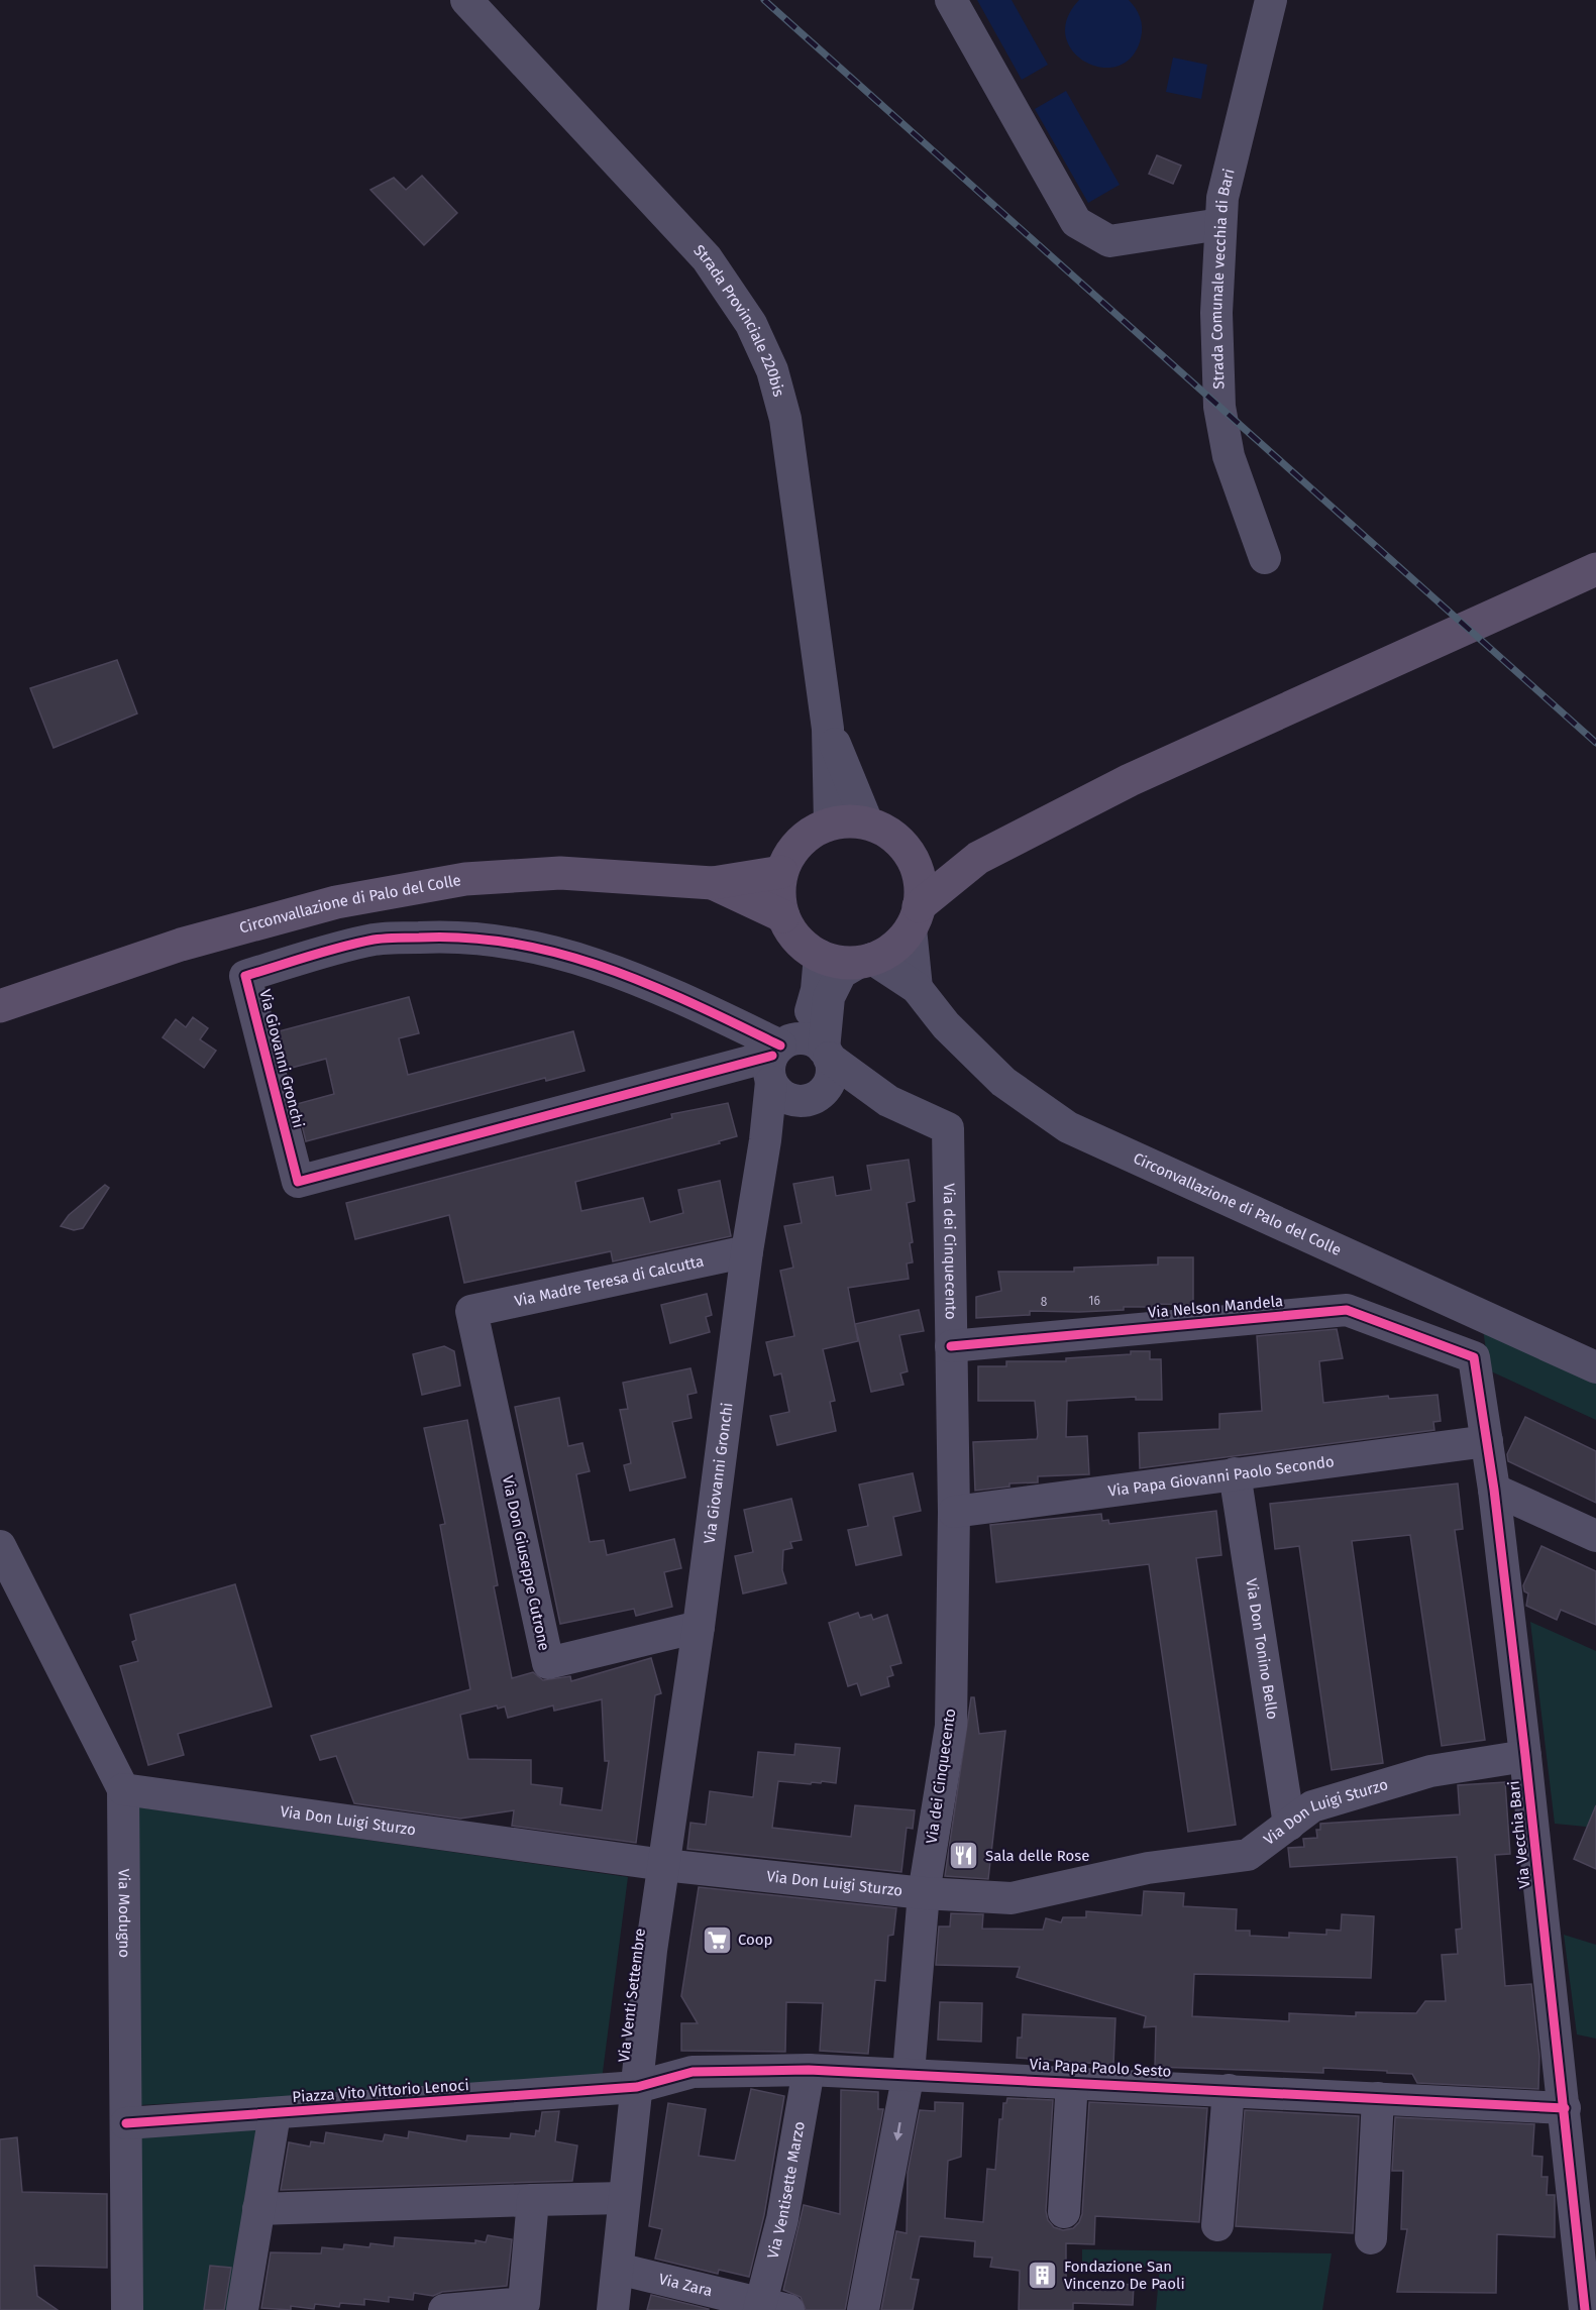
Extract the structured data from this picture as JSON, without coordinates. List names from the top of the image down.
{
  "streets": {
    "main road": ["Circonvallazione di Palo del Colle"],
    "street": [
      "Strada Comunale vecchia di Bari",
      "Strada Provinciale 220bis",
      "Via Giovanni Gronchi",
      "Via dei Cinquecento",
      "Via Madre Teresa di Calcutta",
      "Via Nelson Mandela",
      "Via Papa Giovanni Paolo Secondo",
      "Via Don Giuseppe Cutrone",
      "Via Don Tonino Bello",
      "Via Don Luigi Sturzo",
      "Via Vecchia Bari",
      "Via Modugno",
      "Via Venti Settembre",
      "Via Papa Paolo Sesto",
      "Piazza Vito Vittorio Lenoci",
      "Via Ventisette Marzo",
      "Via Zara"
    ]
  },
  "crossings": [
    ["Via Giovanni Gronchi", "Via Madre Teresa di Calcutta"],
    ["Via Giovanni Gronchi", "Via Don Giuseppe Cutrone"],
    ["Via Giovanni Gronchi", "Via Don Luigi Sturzo"],
    ["Via Giovanni Gronchi", "Via Venti Settembre"],
    ["Via dei Cinquecento", "Via Nelson Mandela"],
    ["Via dei Cinquecento", "Via Papa Giovanni Paolo Secondo"],
    ["Via dei Cinquecento", "Via Don Luigi Sturzo"],
    ["Via dei Cinquecento", "Via Papa Paolo Sesto"],
    ["Via Madre Teresa di Calcutta", "Via Don Giuseppe Cutrone"],
    ["Via Nelson Mandela", "Via Vecchia Bari"],
    ["Via Papa Giovanni Paolo Secondo", "Via Don Tonino Bello"],
    ["Via Papa Giovanni Paolo Secondo", "Via Vecchia Bari"],
    ["Via Don Tonino Bello", "Via Don Luigi Sturzo"],
    ["Via Don Luigi Sturzo", "Via Vecchia Bari"],
    ["Via Don Luigi Sturzo", "Via Modugno"],
    ["Via Don Luigi Sturzo", "Via Venti Settembre"],
    ["Via Vecchia Bari", "Via Papa Paolo Sesto"],
    ["Via Modugno", "Piazza Vito Vittorio Lenoci"],
    ["Via Venti Settembre", "Via Papa Paolo Sesto"],
    ["Via Venti Settembre", "Piazza Vito Vittorio Lenoci"],
    ["Via Venti Settembre", "Via Zara"],
    ["Via Papa Paolo Sesto", "Piazza Vito Vittorio Lenoci"],
    ["Via Papa Paolo Sesto", "Via Ventisette Marzo"],
    ["Via Ventisette Marzo", "Via Zara"]
  ],
  "places": {
    "restaurant": ["Sala delle Rose"],
    "supermarket": ["Coop"],
    "building": ["Fondazione San Vincenzo De Paoli"]
  },
  "house_numbers": ["16", "8"]
}
